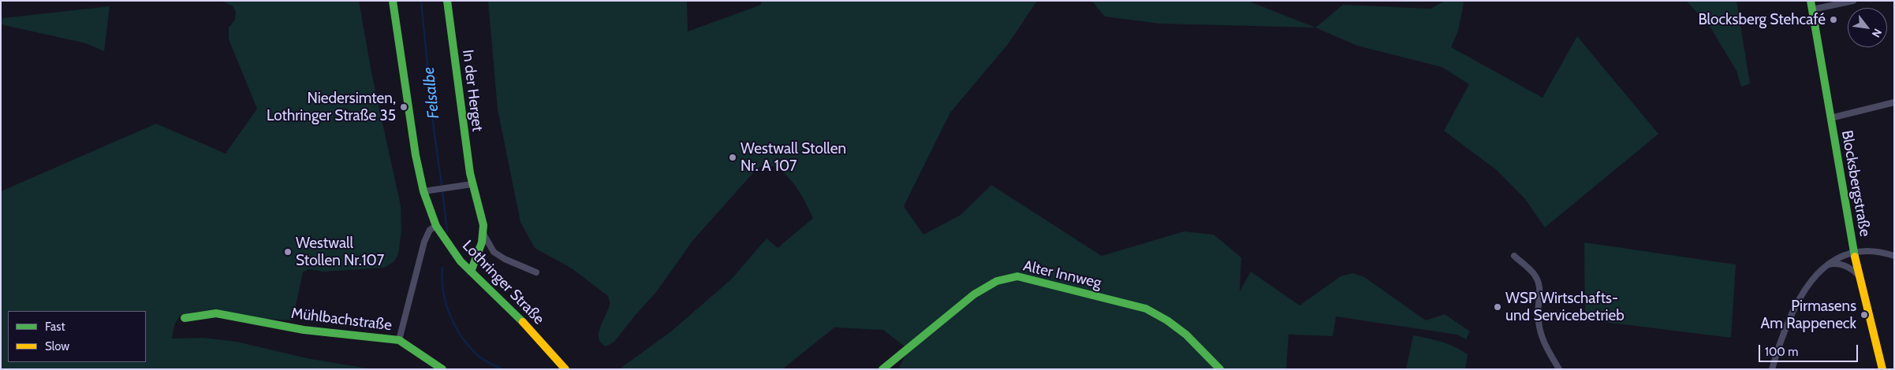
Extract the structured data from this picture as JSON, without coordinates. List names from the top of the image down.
{
  "streets": {
    "street": [
      "In der Herget",
      "Blocksbergstraße",
      "Alter Innweg",
      "Lothringer Straße",
      "Mühlbachstraße"
    ]
  },
  "crossings": [
    ["In der Herget", "Lothringer Straße"],
    ["Lothringer Straße", "Mühlbachstraße"]
  ],
  "water": ["Felsalbe"],
  "places": [
    "Blocksberg Stehcafé",
    "Niedersimten, Lothringer Straße 35",
    "Westwall Stollen Nr. A 107",
    "Westwall Stollen Nr.107",
    "WSP Wirtschafts- und Servicebetrieb",
    "Pirmasens Am Rappeneck"
  ],
  "legend": ["Fast", "Slow"],
  "scale_bar": "100 m",
  "north": "bottom right"
}
